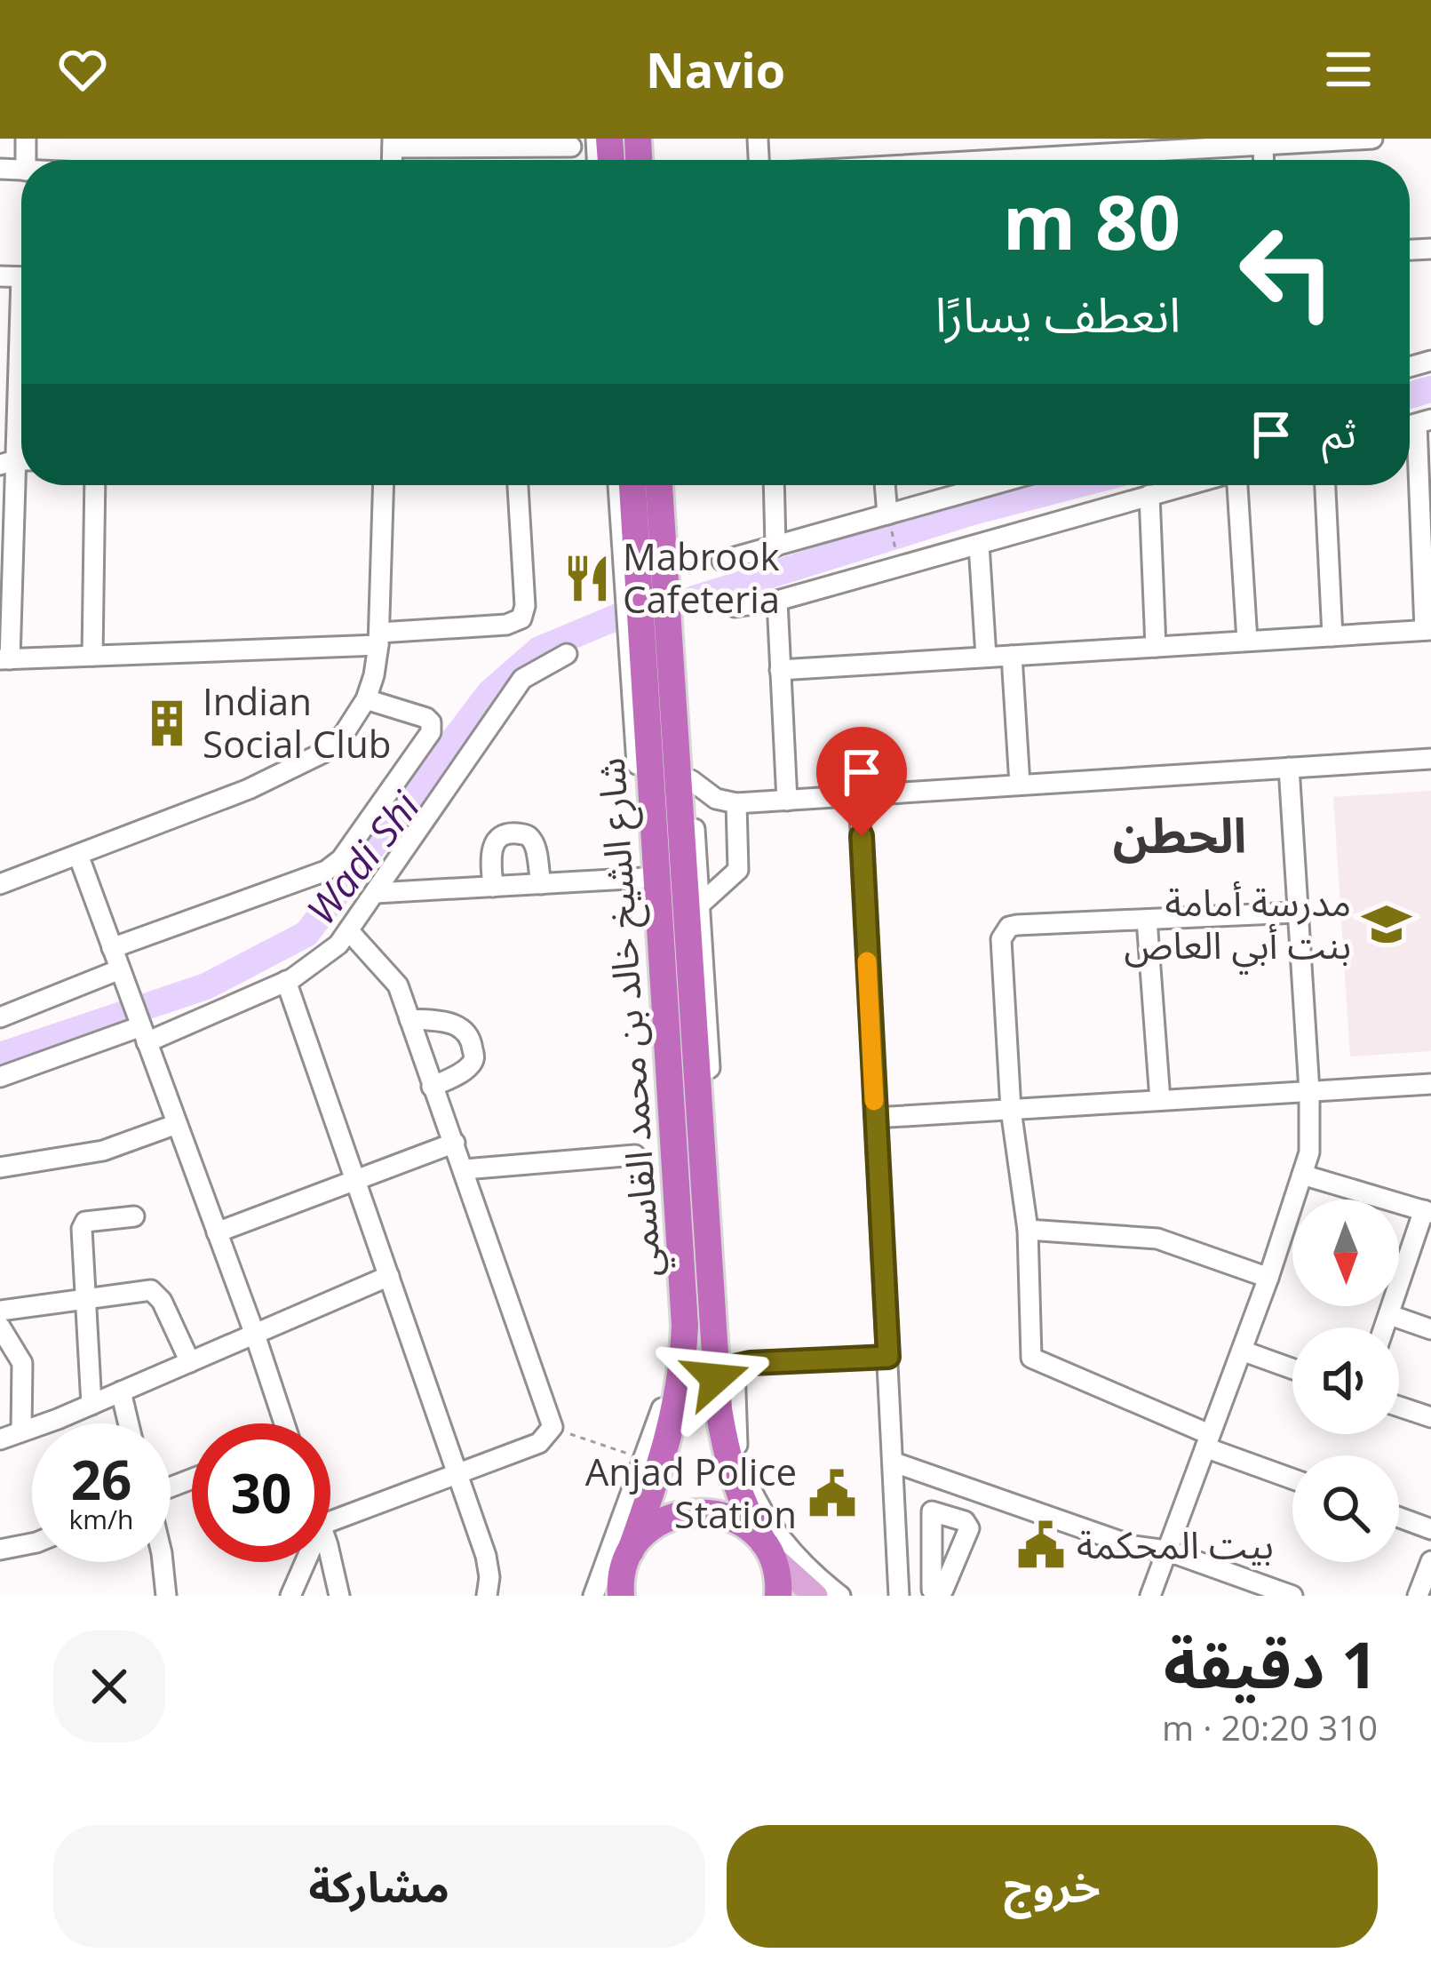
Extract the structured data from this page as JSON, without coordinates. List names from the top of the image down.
{
  "streets": {
    "highway": ["شارع الشيخ خالد بن محمد القاسمي"]
  },
  "districts": ["الحطن"],
  "water": ["Wadi Shi"],
  "places": {
    "restaurant": ["Mabrook Cafeteria"],
    "building": ["Indian Social Club"],
    "school or university": ["مدرسة أمامة بنت أبي العاص"],
    "public building": ["Anjad Police Station", "بيت المحكمة"]
  },
  "north": "bottom",
  "page": {
    "header": "Navio",
    "turn": ["80 m", "انعطف يسارًا"],
    "then": "ثم",
    "speed": "26 km/h",
    "limit": "30",
    "heading": ["1 دقيقة", "310 m · 20:20"],
    "buttons": ["خروج", "مشاركة"]
  }
}
